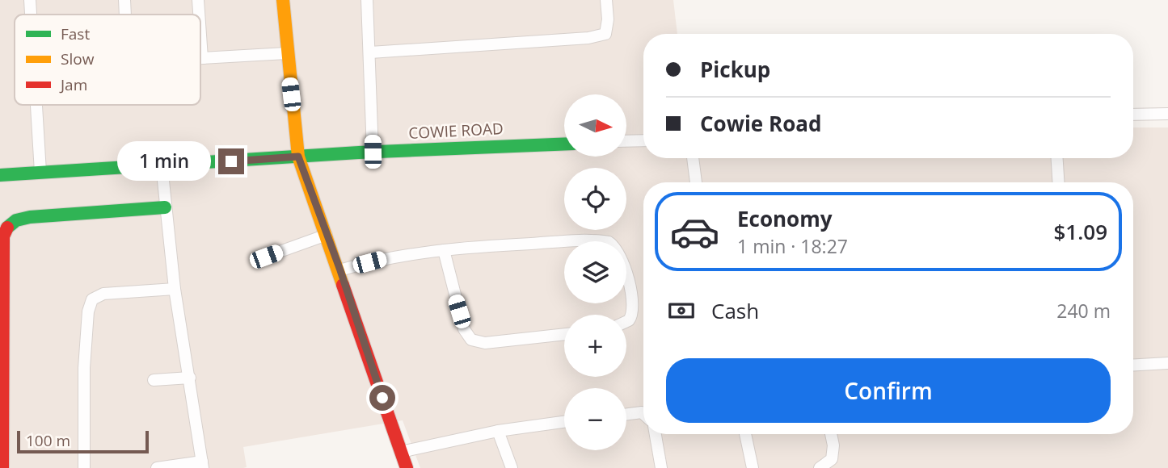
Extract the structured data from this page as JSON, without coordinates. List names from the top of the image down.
{
  "streets": {
    "street": ["COWIE ROAD"]
  },
  "legend": ["Fast", "Slow", "Jam"],
  "scale_bar": "100 m",
  "north": "right",
  "page": {
    "banner": ["Pickup", "Cowie Road"],
    "map_buttons": ["+", "−"],
    "bubble": "1 min",
    "list": [
      {
        "name": "Economy",
        "note": "1 min · 18:27",
        "value": "$1.09"
      }
    ],
    "pay": ["Cash", "240 m"],
    "buttons": "Confirm",
    "scale": "100 m"
  }
}
